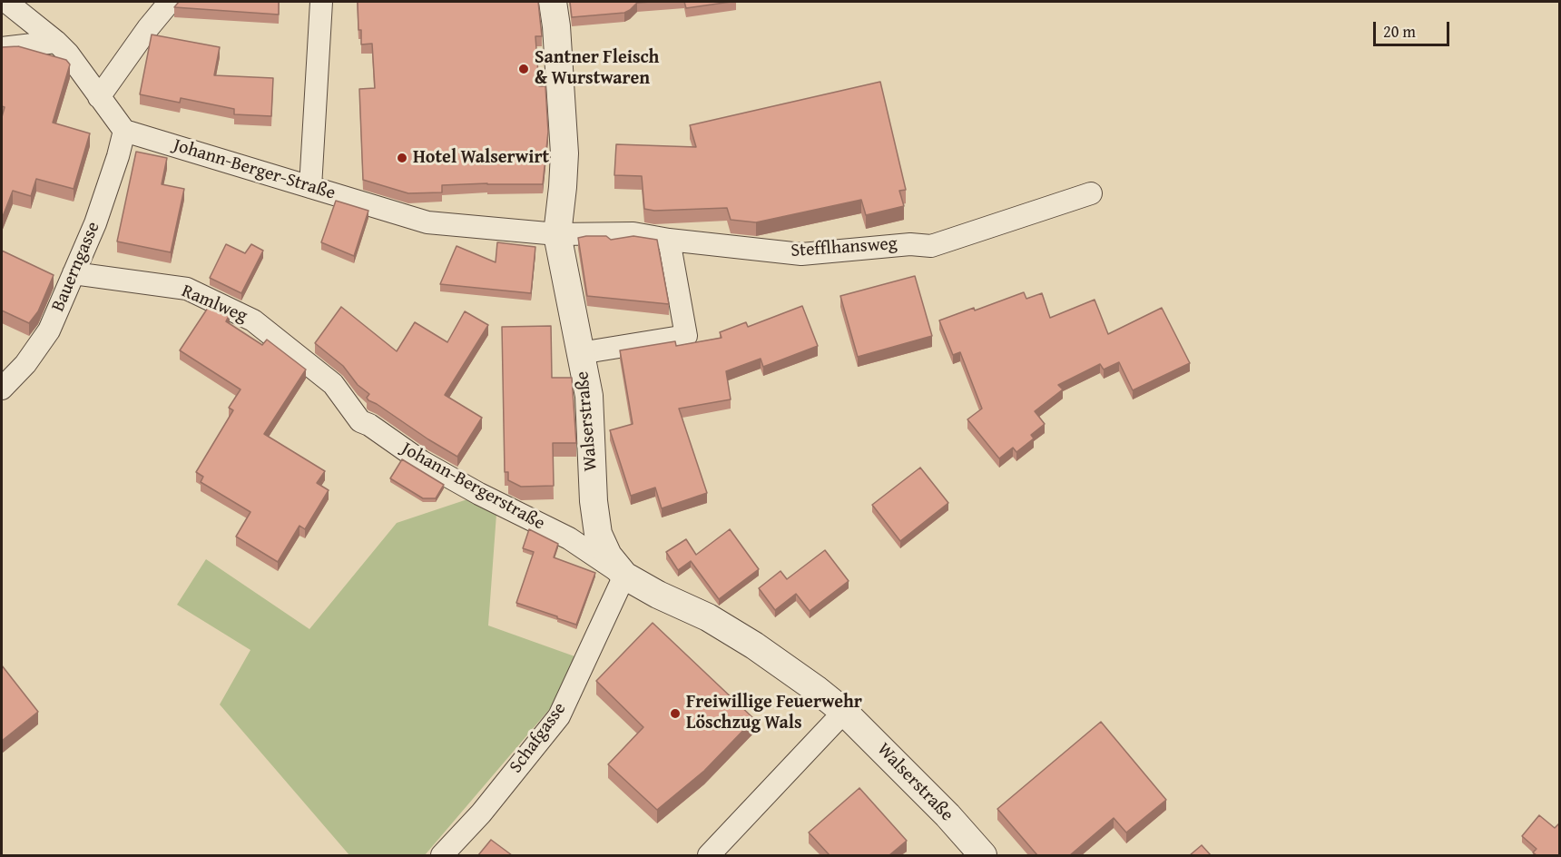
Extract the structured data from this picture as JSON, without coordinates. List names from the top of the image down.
{
  "streets": {
    "street": [
      "Johann-Berger-Straße",
      "Stefflhansweg",
      "Bauerngasse",
      "Ramlweg",
      "Walserstraße",
      "Johann-Bergerstraße",
      "Schafgasse"
    ]
  },
  "crossings": [
    ["Johann-Berger-Straße", "Stefflhansweg"],
    ["Johann-Berger-Straße", "Bauerngasse"],
    ["Johann-Berger-Straße", "Walserstraße"],
    ["Stefflhansweg", "Walserstraße"],
    ["Bauerngasse", "Ramlweg"],
    ["Ramlweg", "Johann-Bergerstraße"],
    ["Walserstraße", "Johann-Bergerstraße"],
    ["Walserstraße", "Schafgasse"],
    ["Johann-Bergerstraße", "Schafgasse"]
  ],
  "places": ["Santner Fleisch & Wurstwaren", "Hotel Walserwirt", "Freiwillige Feuerwehr Löschzug Wals"],
  "scale_bar": "20 m"
}
